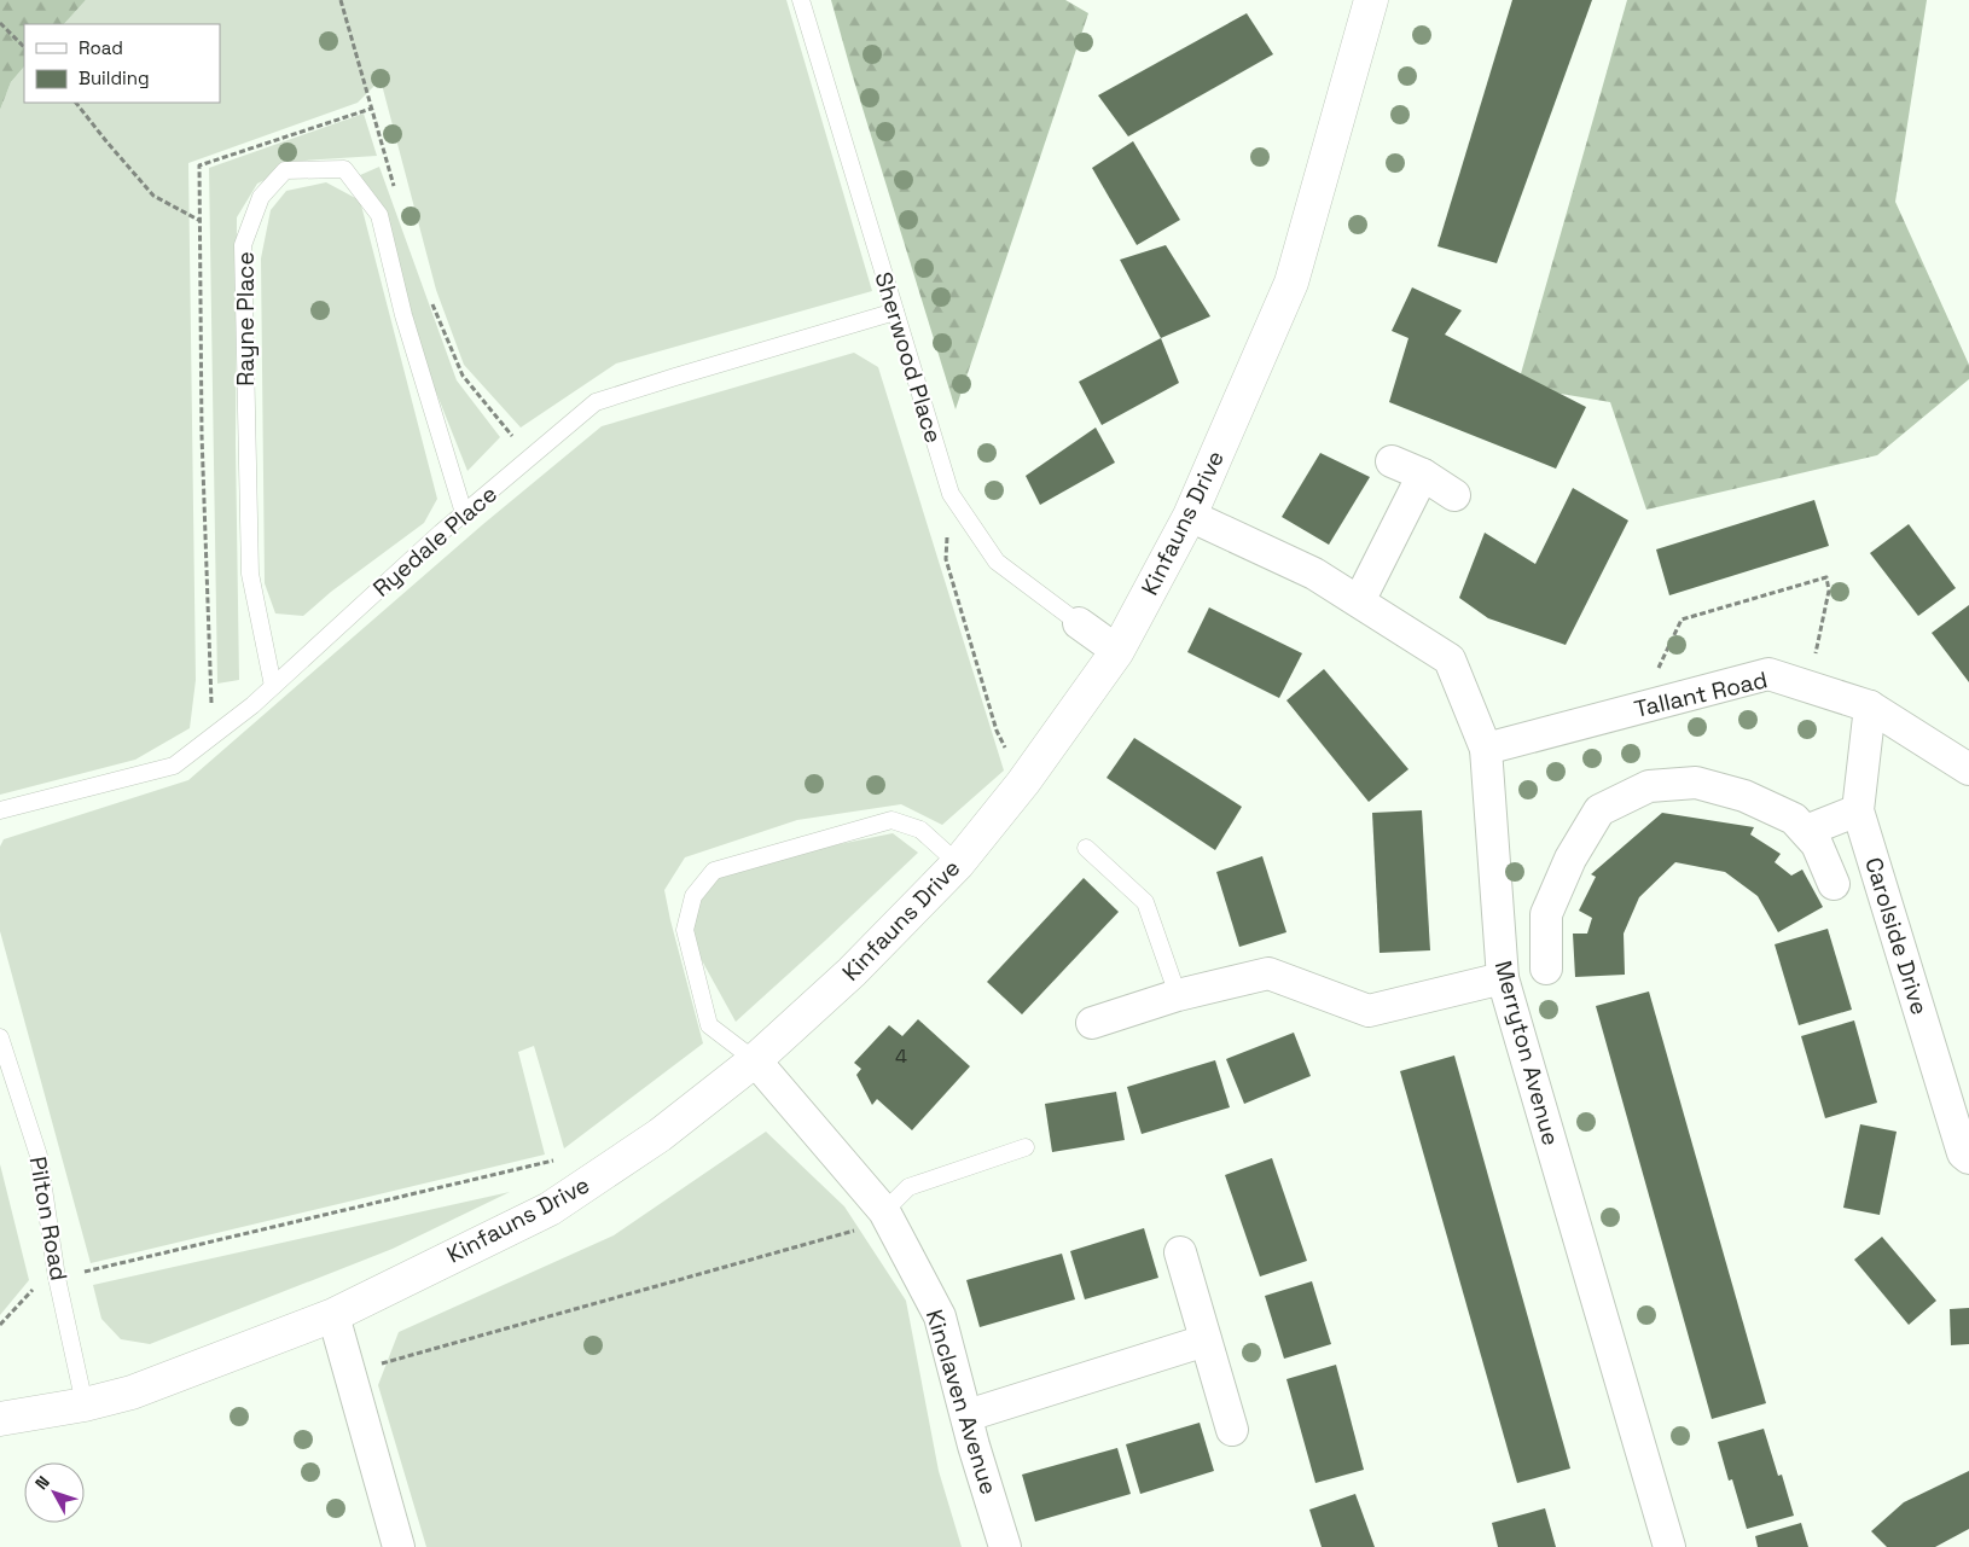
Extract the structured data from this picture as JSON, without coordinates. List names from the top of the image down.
{
  "streets": {
    "street": [
      "Sherwood Place",
      "Kinfauns Drive",
      "Tallant Road",
      "Carolside Drive",
      "Merryton Avenue",
      "Kinclaven Avenue"
    ],
    "lane": ["Rayne Place", "Ryedale Place", "Pilton Road"]
  },
  "crossings": [
    ["Rayne Place", "Ryedale Place"],
    ["Sherwood Place", "Kinfauns Drive"],
    ["Sherwood Place", "Ryedale Place"],
    ["Kinfauns Drive", "Merryton Avenue"],
    ["Kinfauns Drive", "Pilton Road"],
    ["Kinfauns Drive", "Kinclaven Avenue"],
    ["Tallant Road", "Carolside Drive"],
    ["Tallant Road", "Merryton Avenue"]
  ],
  "house_numbers": ["4"],
  "legend": ["Road", "Building"],
  "north": "top left"
}
